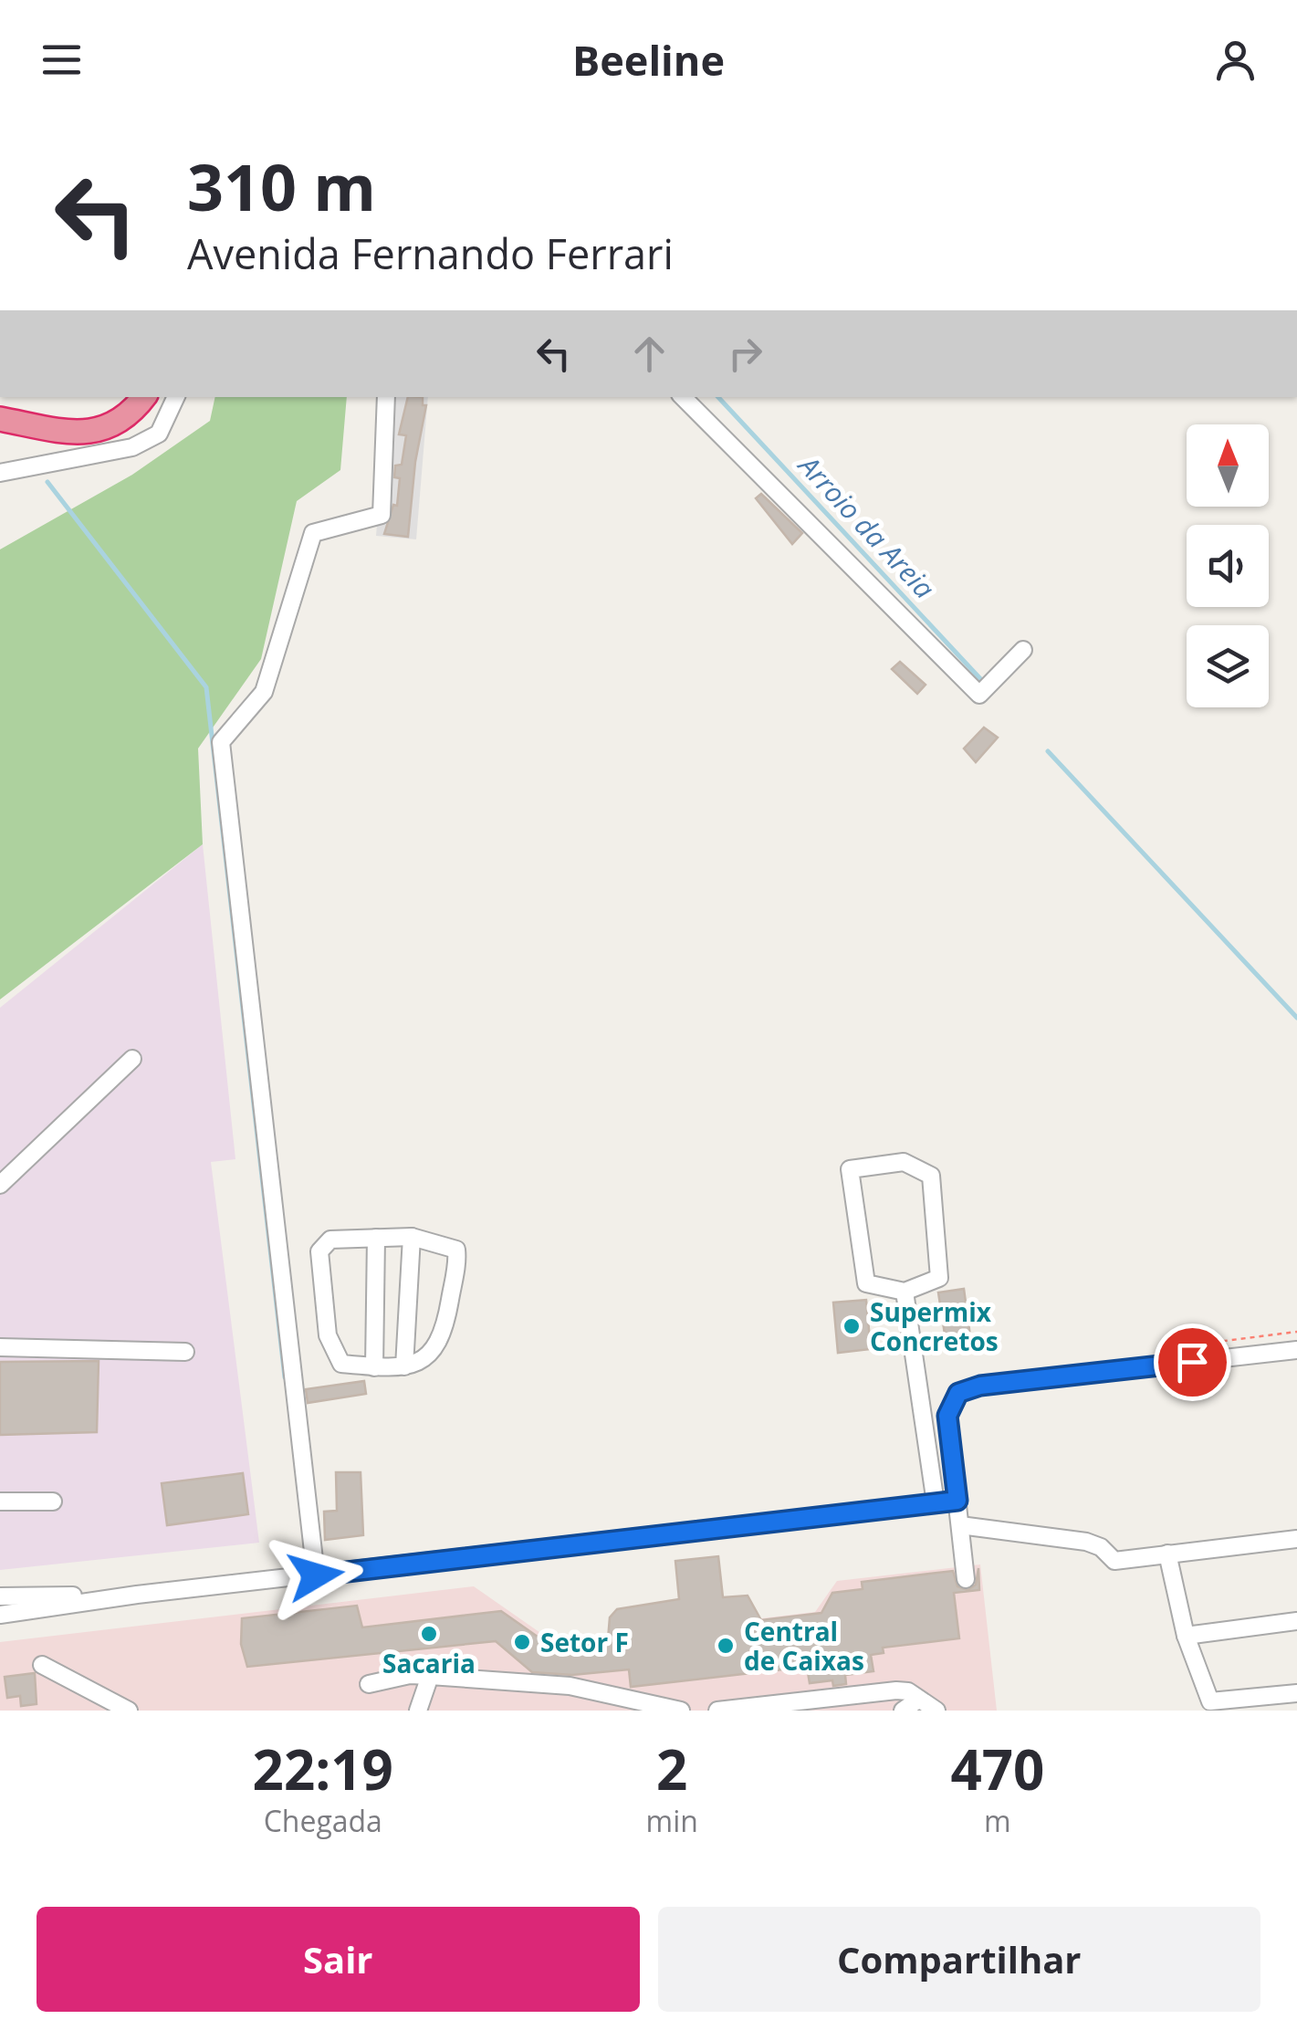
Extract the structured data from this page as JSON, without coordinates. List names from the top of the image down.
{
  "water": ["Arroio da Areia"],
  "places": [
    "Supermix Concretos",
    "Sacaria",
    "Setor F",
    "Central de Caixas"
  ],
  "north": "top",
  "page": {
    "header": "Beeline",
    "turn": ["310 m", "Avenida Fernando Ferrari"],
    "eta": [
      "22:19",
      "Chegada",
      "2",
      "min",
      "470",
      "m"
    ],
    "buttons": ["Sair", "Compartilhar"]
  }
}
